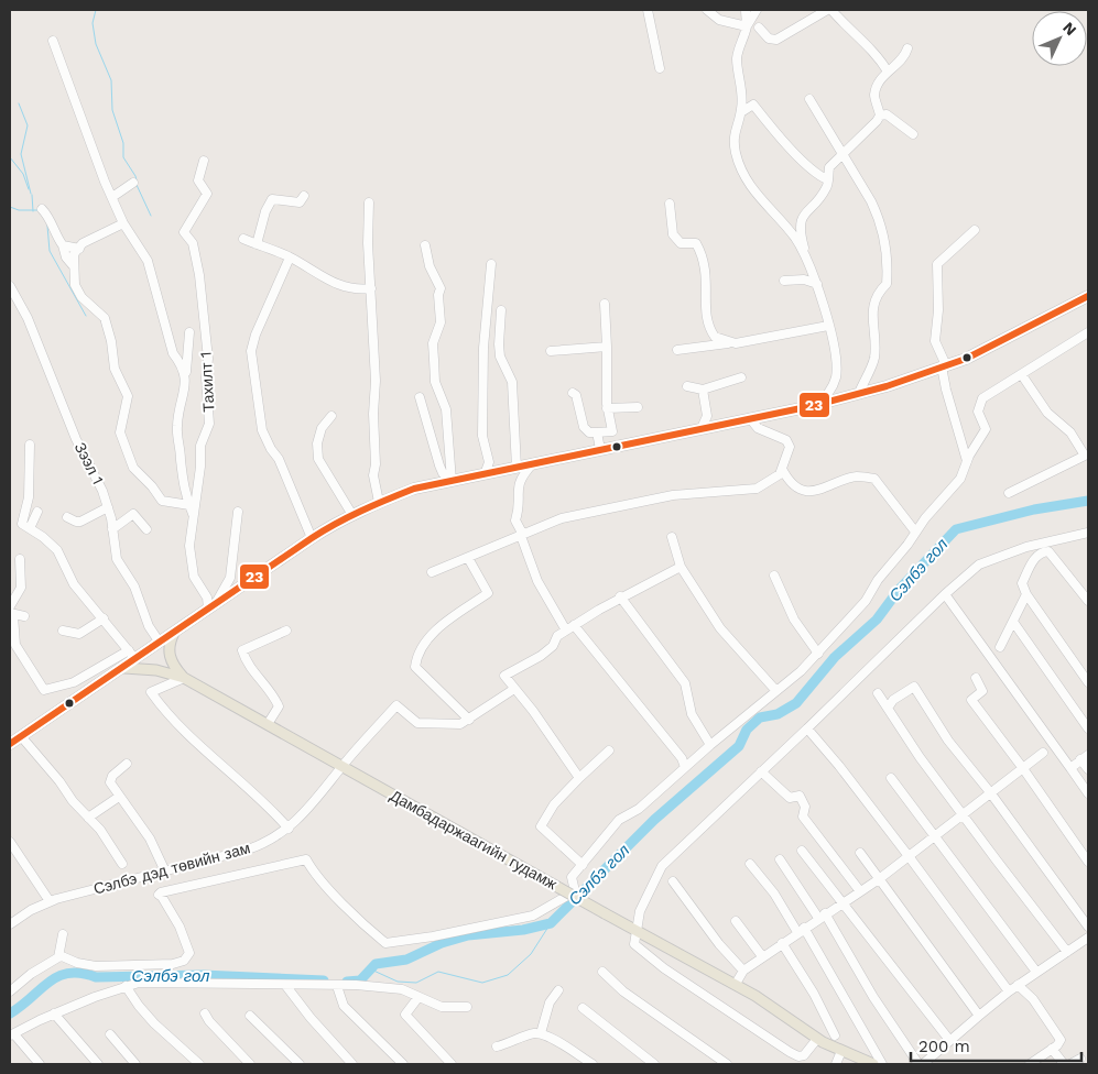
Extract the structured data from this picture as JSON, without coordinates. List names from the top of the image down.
{
  "streets": {
    "main road": ["Дамбадаржаагийн гудамж"],
    "street": ["Тахилт 1", "Зээл 1", "Сэлбэ дэд төвийн зам"]
  },
  "crossings": [
    ["Дамбадаржаагийн гудамж", "Сэлбэ дэд төвийн зам"]
  ],
  "water": ["Сэлбэ гол"],
  "lines": ["transit line 23"],
  "scale_bar": "200 m",
  "north": "top right"
}
